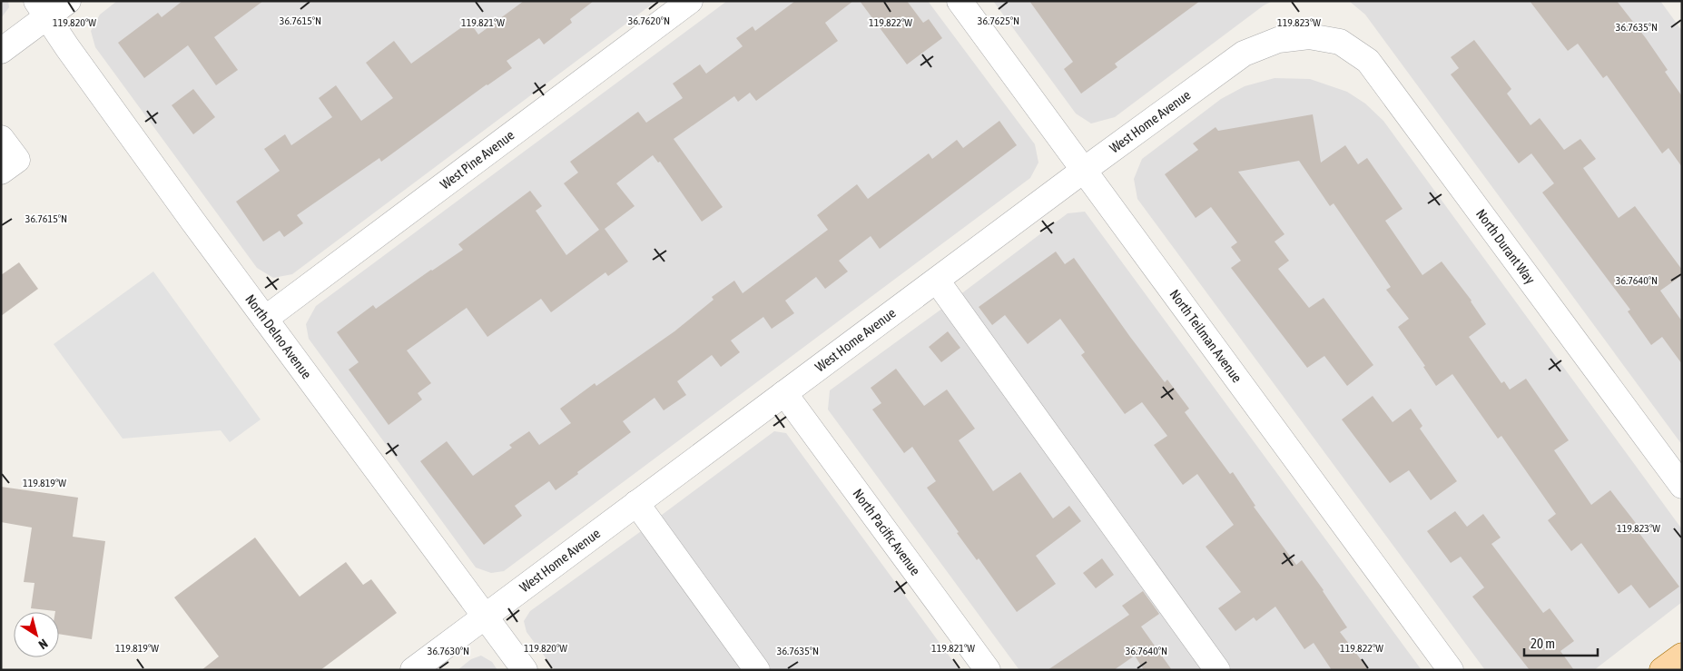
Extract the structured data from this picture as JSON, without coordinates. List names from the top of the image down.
{
  "streets": {
    "street": [
      "West Home Avenue",
      "West Pine Avenue",
      "North Durant Way",
      "North Teilman Avenue",
      "North Delno Avenue",
      "North Pacific Avenue"
    ]
  },
  "crossings": [
    ["West Home Avenue", "North Durant Way"],
    ["West Home Avenue", "North Teilman Avenue"],
    ["West Home Avenue", "North Delno Avenue"],
    ["West Home Avenue", "North Pacific Avenue"],
    ["West Pine Avenue", "North Delno Avenue"]
  ],
  "scale_bar": "20 m",
  "north": "bottom right",
  "coordinates": [
    "36.7615°N",
    "36.7620°N",
    "36.7625°N",
    "119.820°W",
    "119.821°W",
    "119.822°W",
    "119.823°W",
    "36.7635°N",
    "36.7640°N",
    "119.819°W",
    "36.7630°N"
  ]
}
